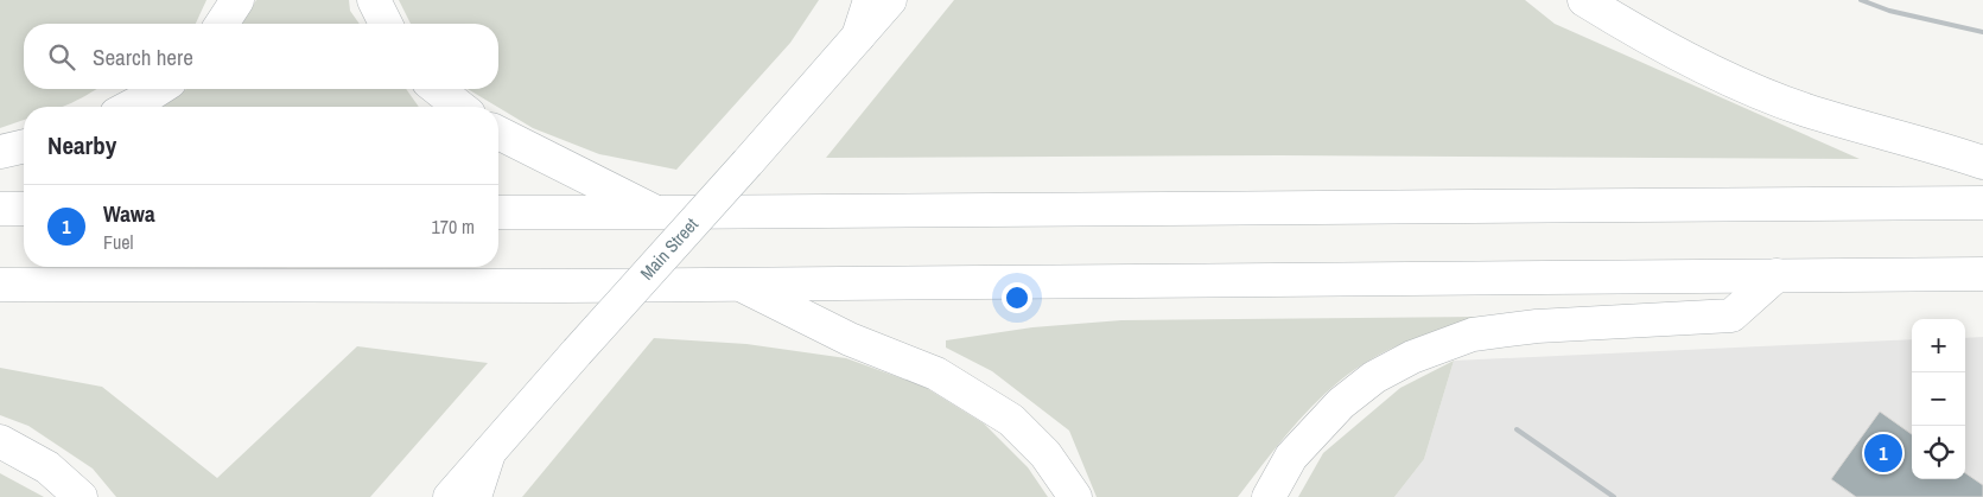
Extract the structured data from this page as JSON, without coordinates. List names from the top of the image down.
{
  "streets": {
    "main road": ["Main Street"]
  },
  "page": {
    "search": "Search here",
    "heading": "Nearby",
    "list": [
      {
        "mark": "1",
        "name": "Wawa",
        "note": "Fuel",
        "value": "170 m"
      }
    ],
    "map_buttons": ["+", "−"],
    "pins": "1"
  }
}
